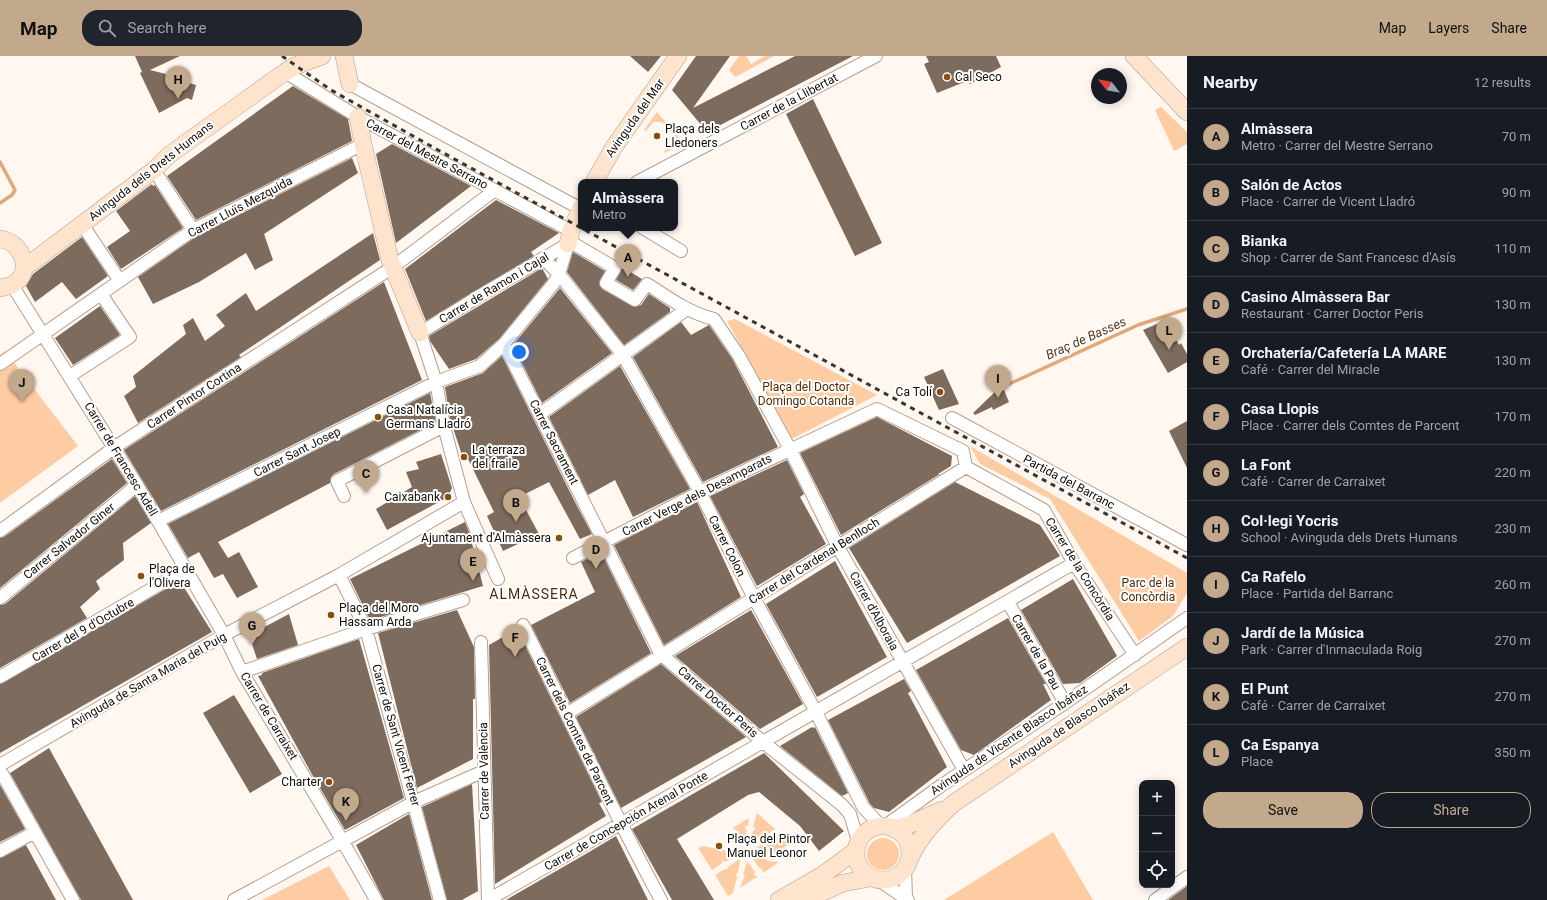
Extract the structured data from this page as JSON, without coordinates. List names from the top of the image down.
{
  "streets": {
    "street": [
      "Carrer de la Llibertat",
      "Avinguda del Mar",
      "Carrer del Mestre Serrano",
      "Avinguda dels Drets Humans",
      "Carrer Lluïs Mezquida",
      "Carrer de Ramon i Cajal",
      "Carrer Pintor Cortina",
      "Carrer Sacrament",
      "Carrer Sant Josep",
      "Carrer de Francesc Adell",
      "Partida del Barranc",
      "Carrer Verge dels Desamparats",
      "Carrer Salvador Giner",
      "Carrer Colon",
      "Carrer del Cardenal Benlloch",
      "Carrer de la Concòrdia",
      "Carrer d'Alboraia",
      "Carrer del 9 d'Octubre",
      "Carrer de la Pau",
      "Avinguda de Santa Maria del Puig",
      "Carrer Doctor Peris",
      "Carrer de Carraixet",
      "Avinguda de Blasco Ibáñez",
      "Carrer dels Comtes de Parcent",
      "Carrer de Sant Vicent Ferrer",
      "Avinguda de Vicente Blasco Ibáñez",
      "Carrer de València",
      "Carrer de Concepción Arenal Ponte"
    ]
  },
  "crossings": [
    ["Carrer del Mestre Serrano", "Avinguda dels Drets Humans"],
    ["Carrer del Mestre Serrano", "Carrer de Ramon i Cajal"],
    ["Carrer del Mestre Serrano", "Carrer Pintor Cortina"],
    ["Avinguda dels Drets Humans", "Carrer de Francesc Adell"],
    ["Carrer Lluïs Mezquida", "Carrer de Francesc Adell"],
    ["Carrer de Ramon i Cajal", "Carrer Colon"],
    ["Carrer Pintor Cortina", "Carrer de Francesc Adell"],
    ["Carrer Sacrament", "Carrer Sant Josep"],
    ["Carrer Sacrament", "Carrer Verge dels Desamparats"],
    ["Carrer Sacrament", "Carrer Doctor Peris"],
    ["Carrer Sant Josep", "Carrer de Francesc Adell"],
    ["Carrer Sant Josep", "Carrer Colon"],
    ["Carrer de Francesc Adell", "Carrer Salvador Giner"],
    ["Carrer de Francesc Adell", "Carrer del 9 d'Octubre"],
    ["Carrer de Francesc Adell", "Avinguda de Santa Maria del Puig"],
    ["Carrer de Francesc Adell", "Carrer de Carraixet"],
    ["Carrer Verge dels Desamparats", "Carrer Colon"],
    ["Carrer Verge dels Desamparats", "Carrer d'Alboraia"],
    ["Carrer Verge dels Desamparats", "Carrer Doctor Peris"],
    ["Carrer Colon", "Carrer del Cardenal Benlloch"],
    ["Carrer Colon", "Carrer Doctor Peris"],
    ["Carrer Colon", "Avinguda de Blasco Ibáñez"],
    ["Carrer Colon", "Avinguda de Vicente Blasco Ibáñez"],
    ["Carrer Colon", "Carrer de Concepción Arenal Ponte"],
    ["Carrer del Cardenal Benlloch", "Carrer de la Concòrdia"],
    ["Carrer del Cardenal Benlloch", "Carrer d'Alboraia"],
    ["Carrer del Cardenal Benlloch", "Carrer Doctor Peris"],
    ["Carrer del Cardenal Benlloch", "Carrer dels Comtes de Parcent"],
    ["Carrer de la Concòrdia", "Avinguda de Vicente Blasco Ibáñez"],
    ["Carrer de la Concòrdia", "Carrer de Concepción Arenal Ponte"],
    ["Carrer d'Alboraia", "Avinguda de Vicente Blasco Ibáñez"],
    ["Carrer d'Alboraia", "Carrer de Concepción Arenal Ponte"],
    ["Carrer de la Pau", "Avinguda de Vicente Blasco Ibáñez"],
    ["Carrer de la Pau", "Carrer de Concepción Arenal Ponte"],
    ["Avinguda de Santa Maria del Puig", "Carrer de Carraixet"],
    ["Avinguda de Santa Maria del Puig", "Carrer de Sant Vicent Ferrer"],
    ["Carrer Doctor Peris", "Avinguda de Blasco Ibáñez"],
    ["Carrer Doctor Peris", "Avinguda de Vicente Blasco Ibáñez"],
    ["Carrer Doctor Peris", "Carrer de Concepción Arenal Ponte"],
    ["Avinguda de Blasco Ibáñez", "Avinguda de Vicente Blasco Ibáñez"],
    ["Carrer dels Comtes de Parcent", "Carrer de Concepción Arenal Ponte"],
    ["Carrer de València", "Carrer de Concepción Arenal Ponte"]
  ],
  "districts": ["ALMÀSSERA"],
  "water": ["Braç de Basses"],
  "parks": ["Plaça del Doctor Domingo Cotanda", "Parc de la Concòrdia"],
  "places": [
    "Cal Seco",
    "Plaça dels Lledoners",
    "Ca Tolí",
    "Casa Natalícia Germans Lladró",
    "La terraza del fraile",
    "Caixabank",
    "Ajuntament d'Almàssera",
    "Plaça de l'Olivera",
    "Plaça del Moro Hassam Arda",
    "Charter",
    "Plaça del Pintor Manuel Leonor"
  ],
  "north": "top left",
  "page": {
    "header": "Map",
    "search": "Search here",
    "nav": ["Map", "Layers", "Share"],
    "heading": ["Nearby", "12 results"],
    "pins": [
      "H",
      "A",
      "L",
      "I",
      "J",
      "C",
      "B",
      "D",
      "E",
      "G",
      "F",
      "K"
    ],
    "list": [
      {
        "mark": "A",
        "name": "Almàssera",
        "note": "Metro · Carrer del Mestre Serrano",
        "value": "70 m"
      },
      {
        "mark": "B",
        "name": "Salón de Actos",
        "note": "Place · Carrer de Vicent Lladró",
        "value": "90 m"
      },
      {
        "mark": "C",
        "name": "Bianka",
        "note": "Shop · Carrer de Sant Francesc d'Asís",
        "value": "110 m"
      },
      {
        "mark": "D",
        "name": "Casino Almàssera Bar",
        "note": "Restaurant · Carrer Doctor Peris",
        "value": "130 m"
      },
      {
        "mark": "E",
        "name": "Orchatería/Cafetería LA MARE",
        "note": "Café · Carrer del Miracle",
        "value": "130 m"
      },
      {
        "mark": "F",
        "name": "Casa Llopis",
        "note": "Place · Carrer dels Comtes de Parcent",
        "value": "170 m"
      },
      {
        "mark": "G",
        "name": "La Font",
        "note": "Café · Carrer de Carraixet",
        "value": "220 m"
      },
      {
        "mark": "H",
        "name": "Col·legi Yocris",
        "note": "School · Avinguda dels Drets Humans",
        "value": "230 m"
      },
      {
        "mark": "I",
        "name": "Ca Rafelo",
        "note": "Place · Partida del Barranc",
        "value": "260 m"
      },
      {
        "mark": "J",
        "name": "Jardí de la Música",
        "note": "Park · Carrer d'Inmaculada Roig",
        "value": "270 m"
      },
      {
        "mark": "K",
        "name": "El Punt",
        "note": "Café · Carrer de Carraixet",
        "value": "270 m"
      },
      {
        "mark": "L",
        "name": "Ca Espanya",
        "note": "Place",
        "value": "350 m"
      }
    ],
    "popup": ["Almàssera", "Metro"],
    "map_buttons": ["+", "−"],
    "buttons": ["Save", "Share"]
  }
}
